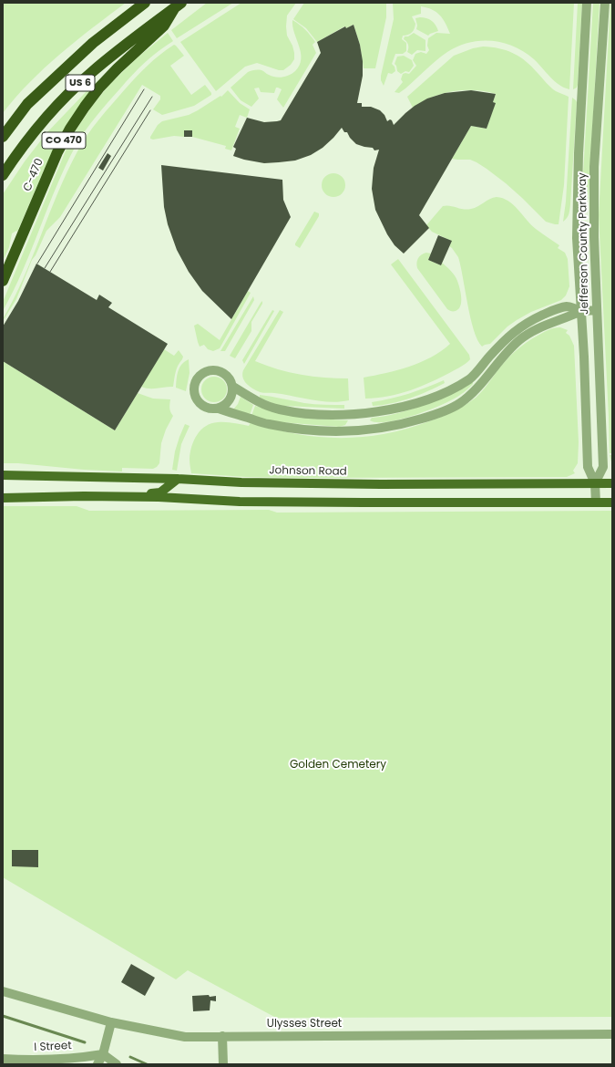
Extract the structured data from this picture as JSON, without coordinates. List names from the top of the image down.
{
  "streets": {
    "highway": ["US 6", "CO 470", "C-470"],
    "main road": ["Johnson Road"],
    "street": ["Jefferson County Parkway", "Ulysses Street", "I Street"]
  },
  "crossings": [
    ["US 6", "C-470"],
    ["Jefferson County Parkway", "Johnson Road"]
  ],
  "parks": ["Golden Cemetery"]
}
